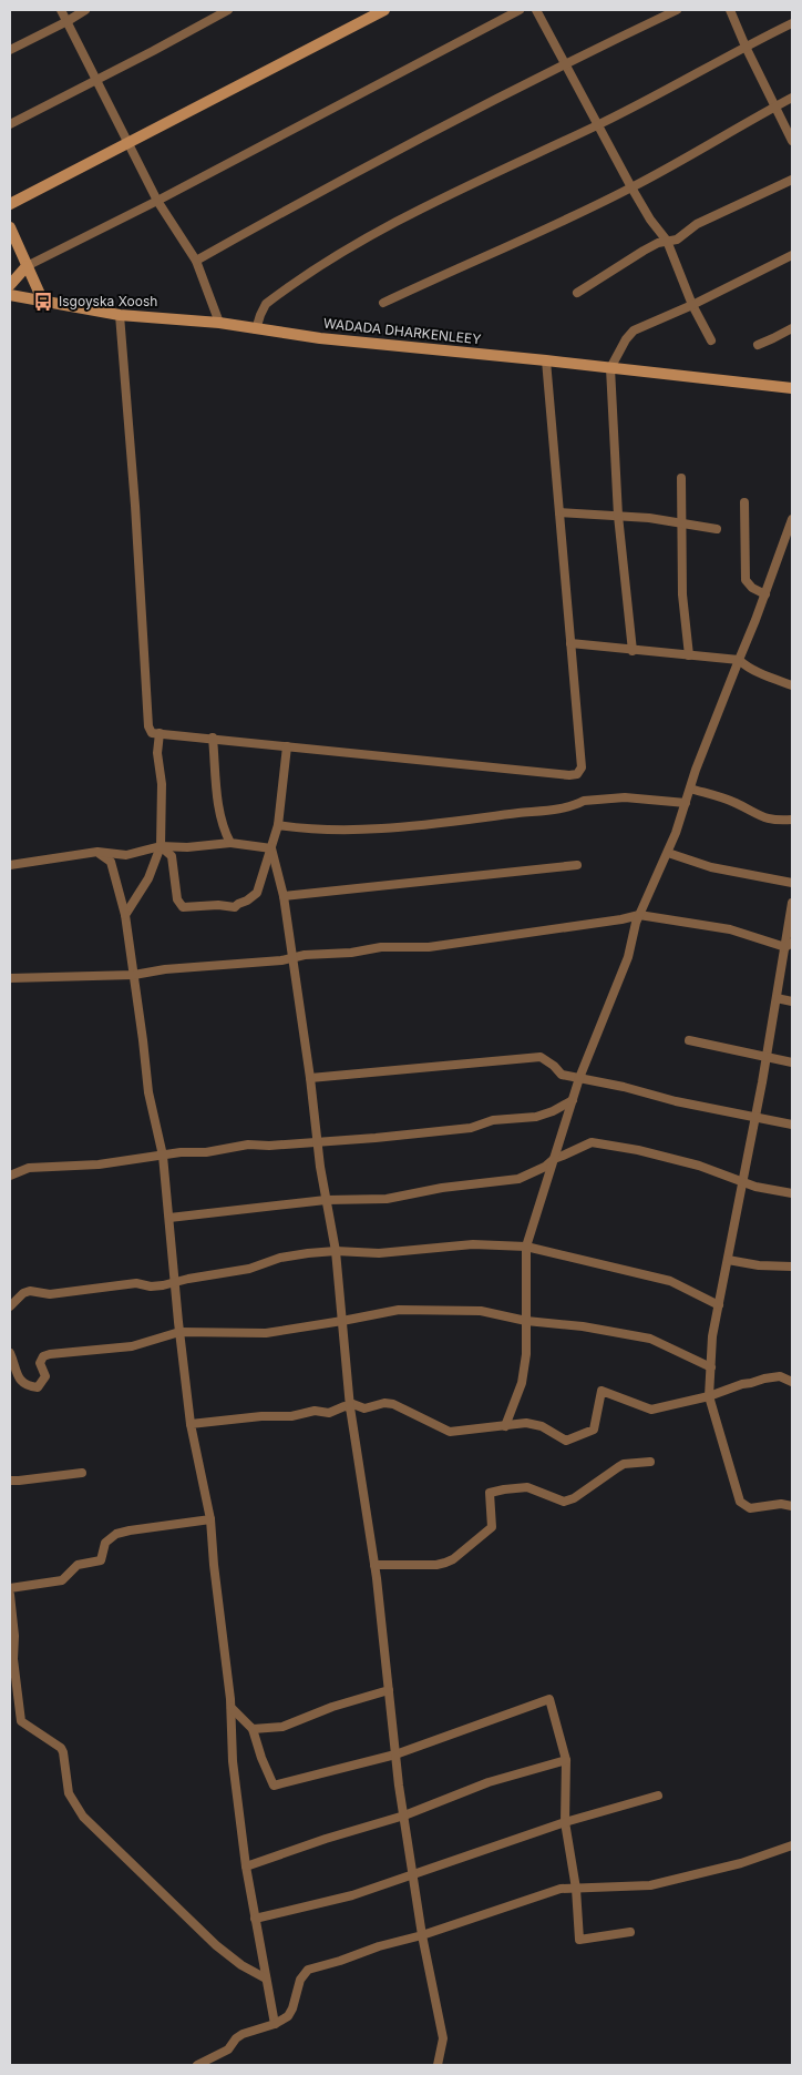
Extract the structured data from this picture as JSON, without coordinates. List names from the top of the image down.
{
  "streets": {
    "main road": ["WADADA DHARKENLEEY"]
  },
  "places": {
    "bus stop": ["Isgoyska Xoosh"]
  }
}
